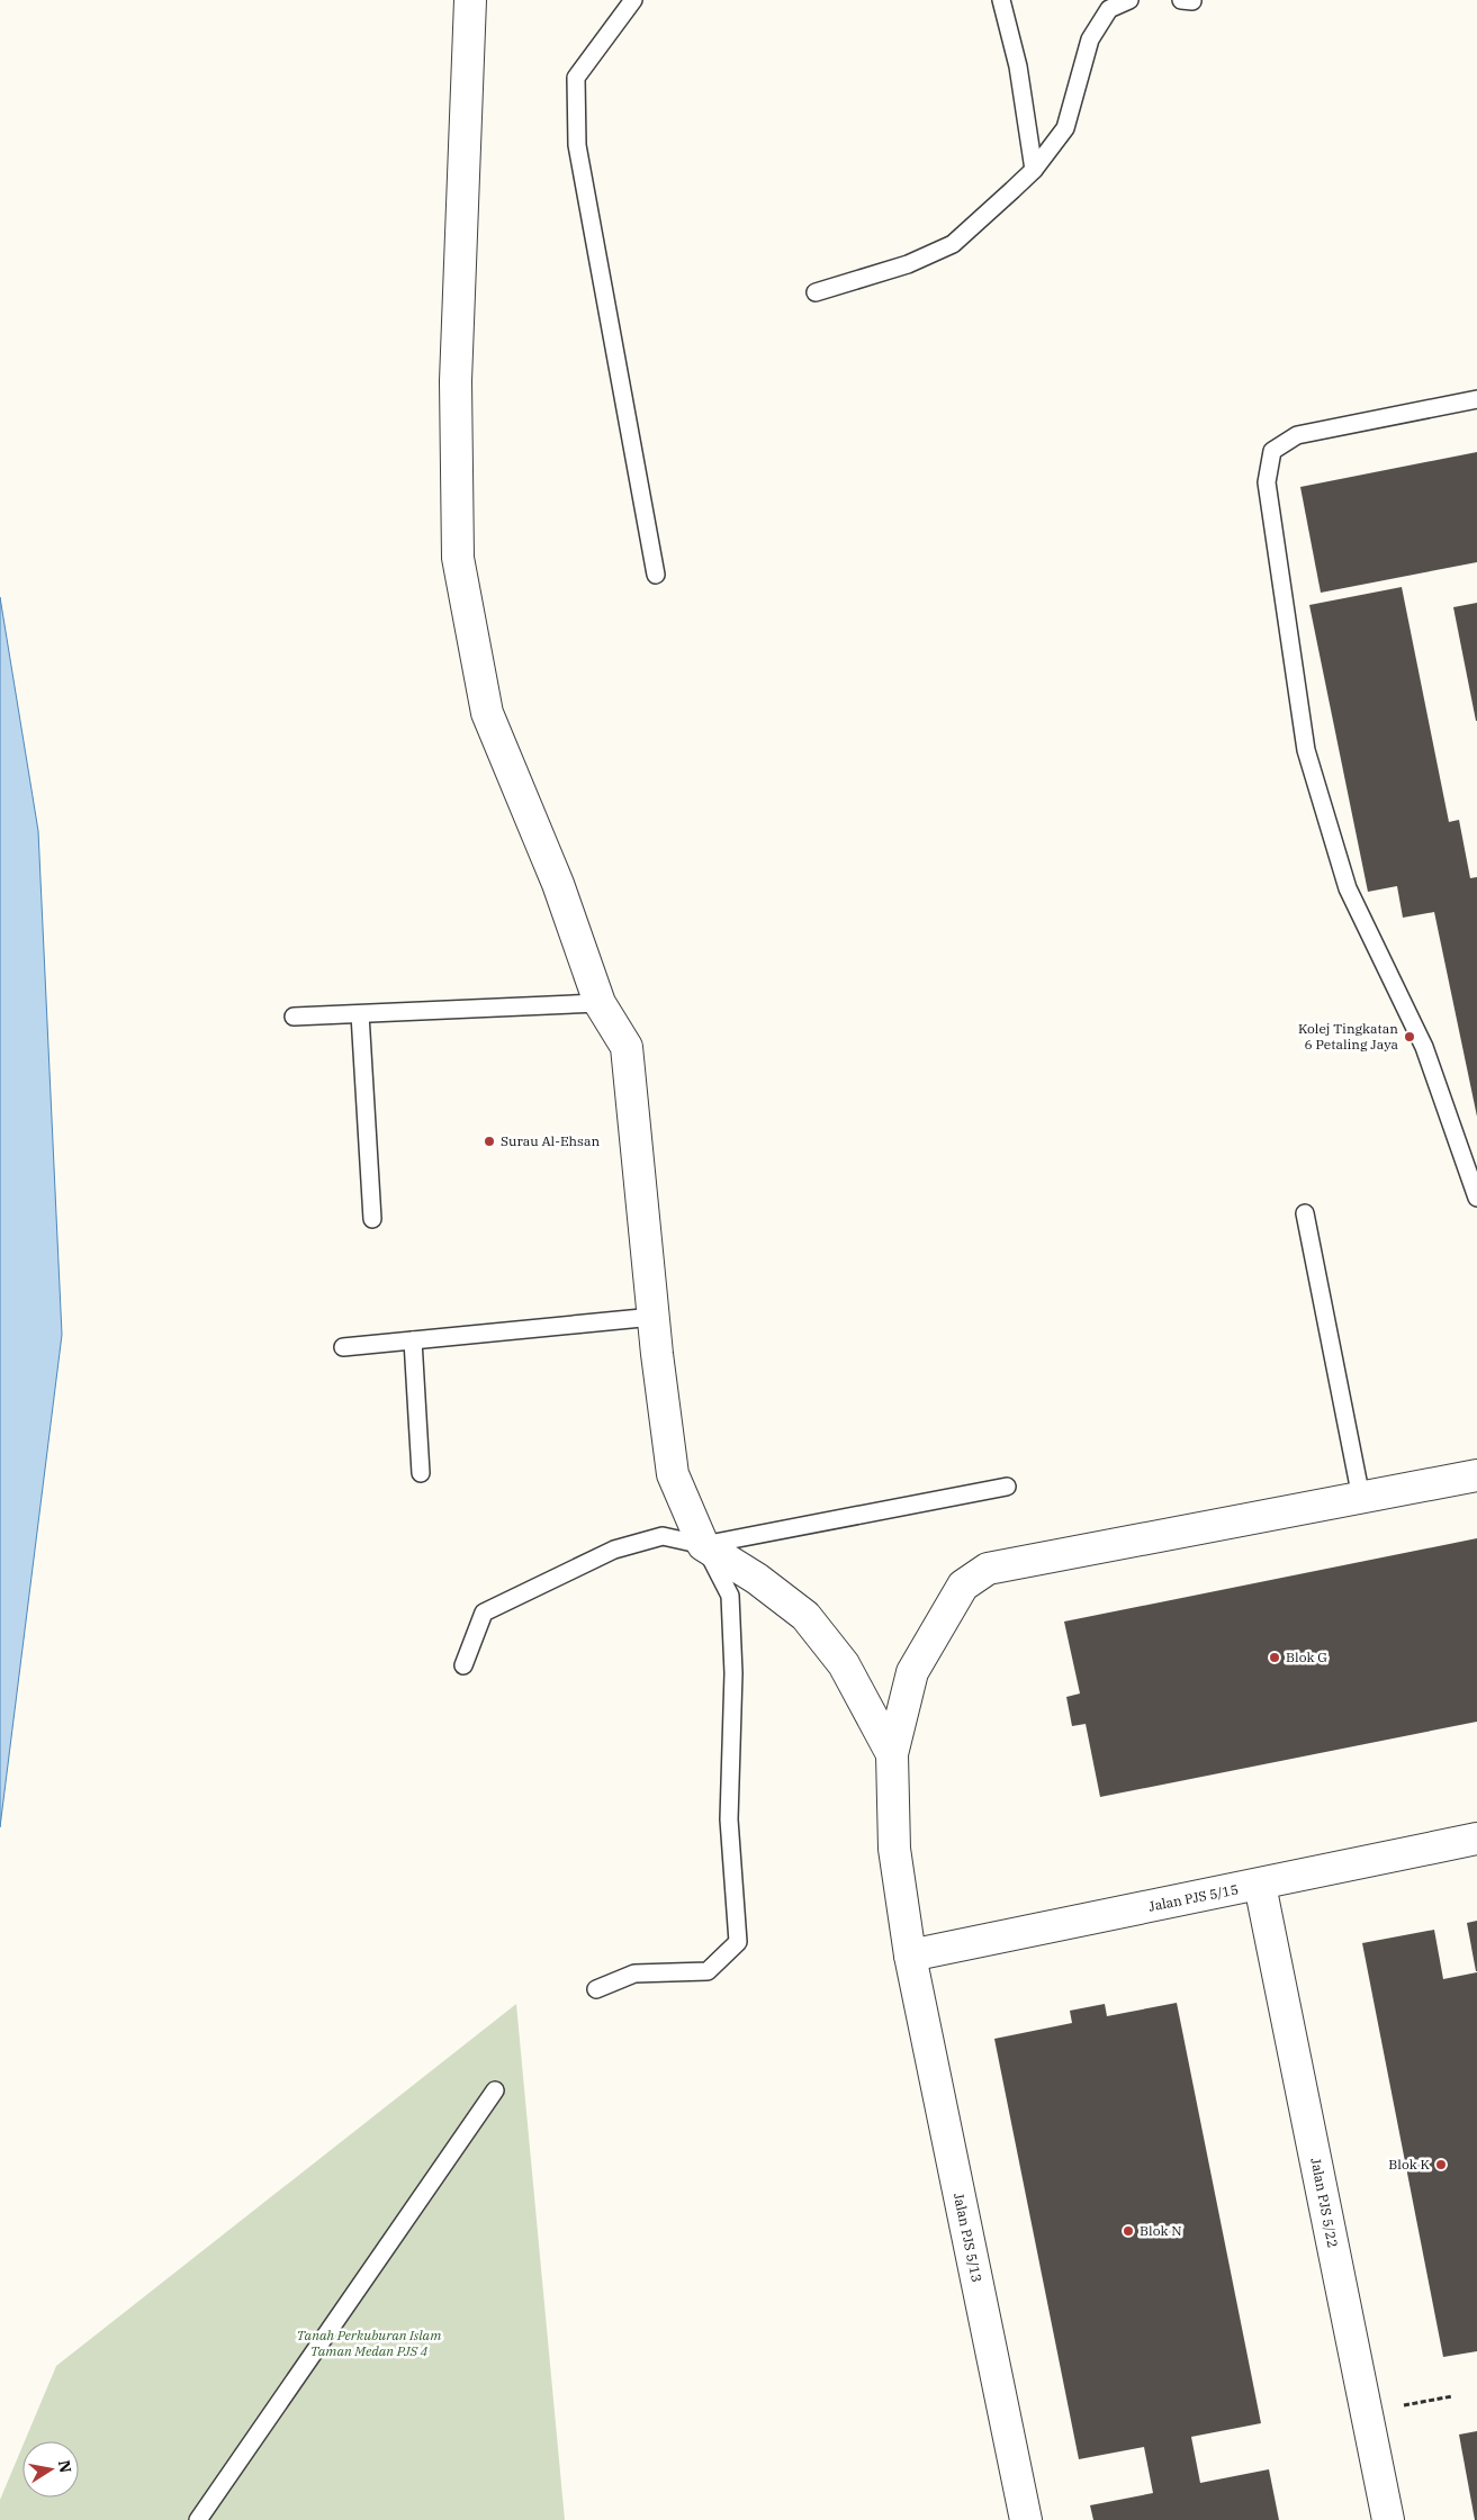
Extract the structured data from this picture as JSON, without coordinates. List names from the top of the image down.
{
  "streets": {
    "street": ["Jalan PJS 5/15", "Jalan PJS 5/22", "Jalan PJS 5/13"]
  },
  "crossings": [
    ["Jalan PJS 5/15", "Jalan PJS 5/22"],
    ["Jalan PJS 5/15", "Jalan PJS 5/13"]
  ],
  "parks": ["Tanah Perkuburan Islam Taman Medan PJS 4"],
  "places": [
    "Kolej Tingkatan 6 Petaling Jaya",
    "Surau Al-Ehsan",
    "Blok G",
    "Blok K",
    "Blok N"
  ],
  "north": "right"
}
